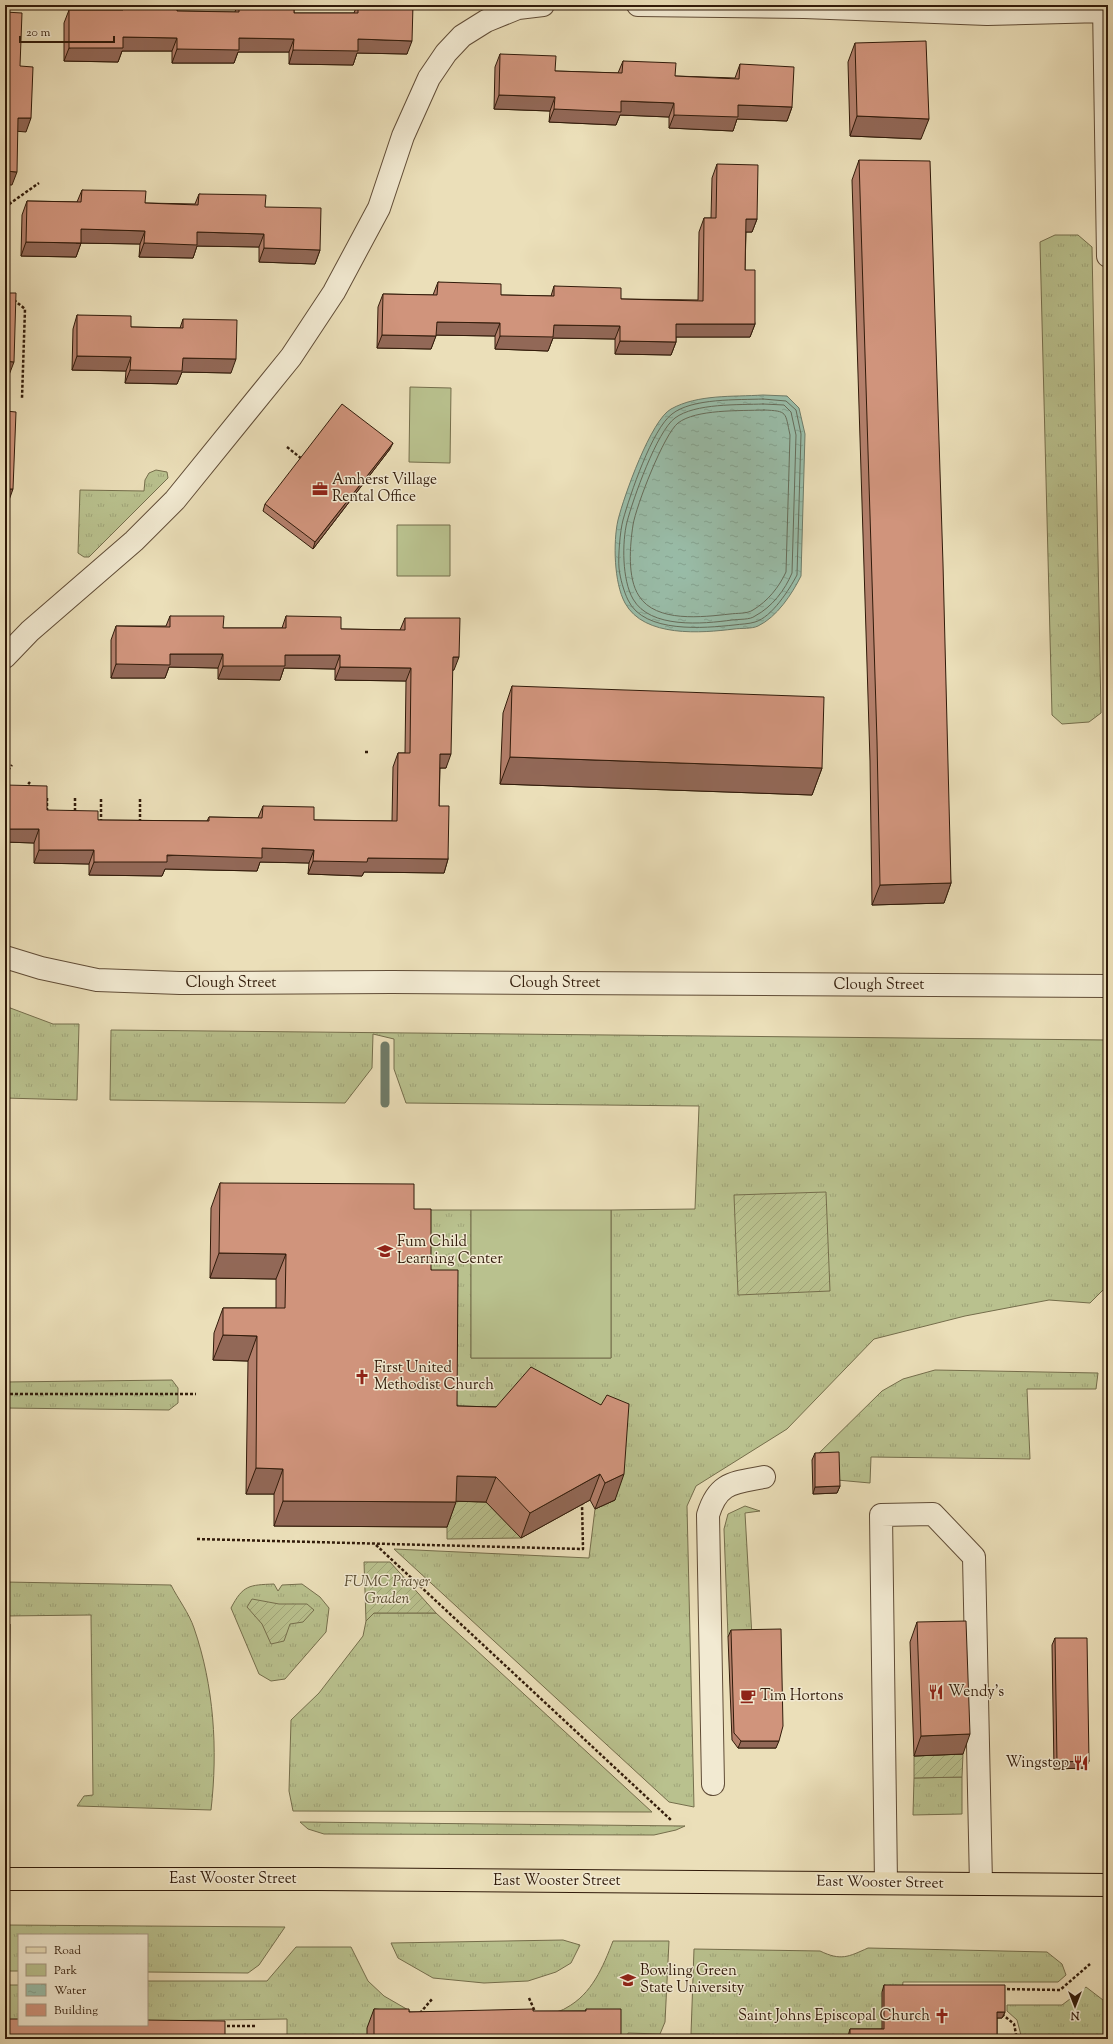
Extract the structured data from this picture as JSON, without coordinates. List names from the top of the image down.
{
  "streets": {
    "main road": ["East Wooster Street"],
    "street": ["Clough Street"]
  },
  "parks": ["FUMC Prayer Graden"],
  "places": {
    "office": ["Amherst Village Rental Office"],
    "school or university": ["Fum Child Learning Center", "Bowling Green State University"],
    "church": ["First United Methodist Church", "Saint Johns Episcopal Church"],
    "restaurant": ["Wendy's", "Wingstop"],
    "cafe": ["Tim Hortons"]
  },
  "legend": [
    "Road",
    "Park",
    "Water",
    "Building"
  ],
  "scale_bar": "20 m",
  "north": "bottom"
}
